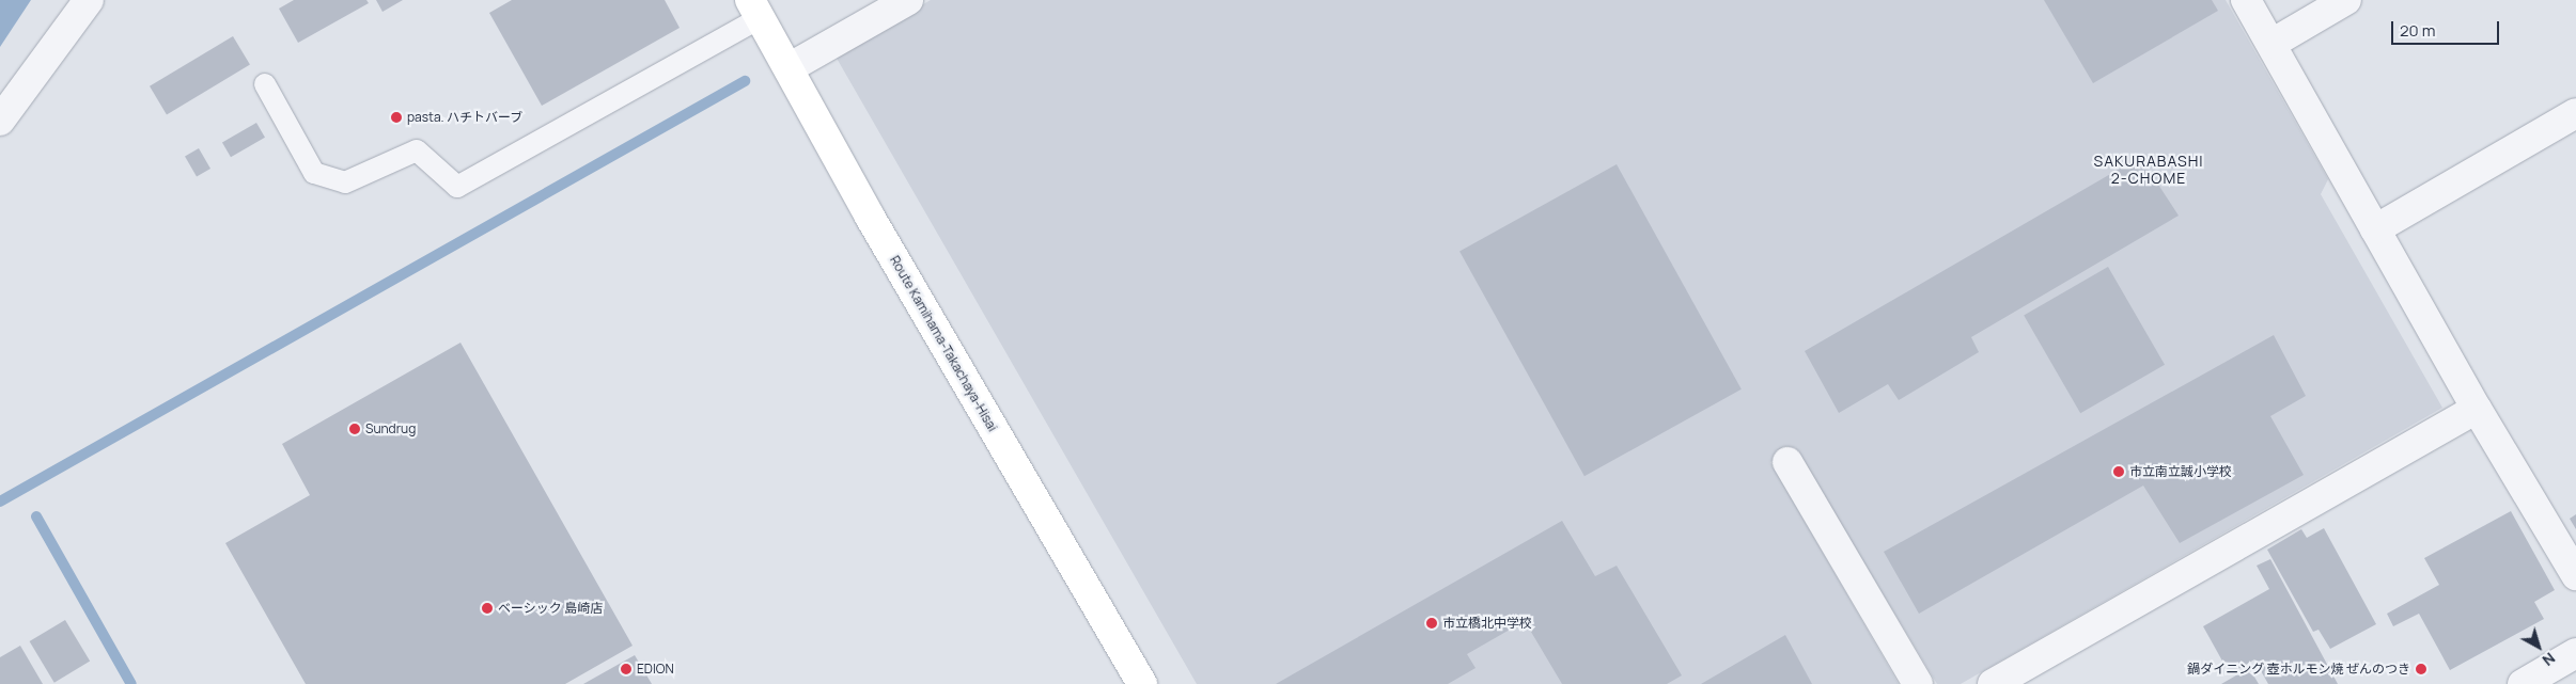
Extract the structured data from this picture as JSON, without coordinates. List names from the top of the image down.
{
  "streets": {
    "main road": ["Route Kamihama-Takachaya-Hisai"]
  },
  "districts": ["SAKURABASHI 2-CHOME"],
  "places": [
    "pasta. ハチトバーブ",
    "Sundrug",
    "市立南立誠小学校",
    "ベーシック 島崎店",
    "市立橋北中学校",
    "EDION",
    "鍋ダイニング 壺ホルモン焼 ぜんのつき"
  ],
  "scale_bar": "20 m",
  "north": "bottom right"
}
